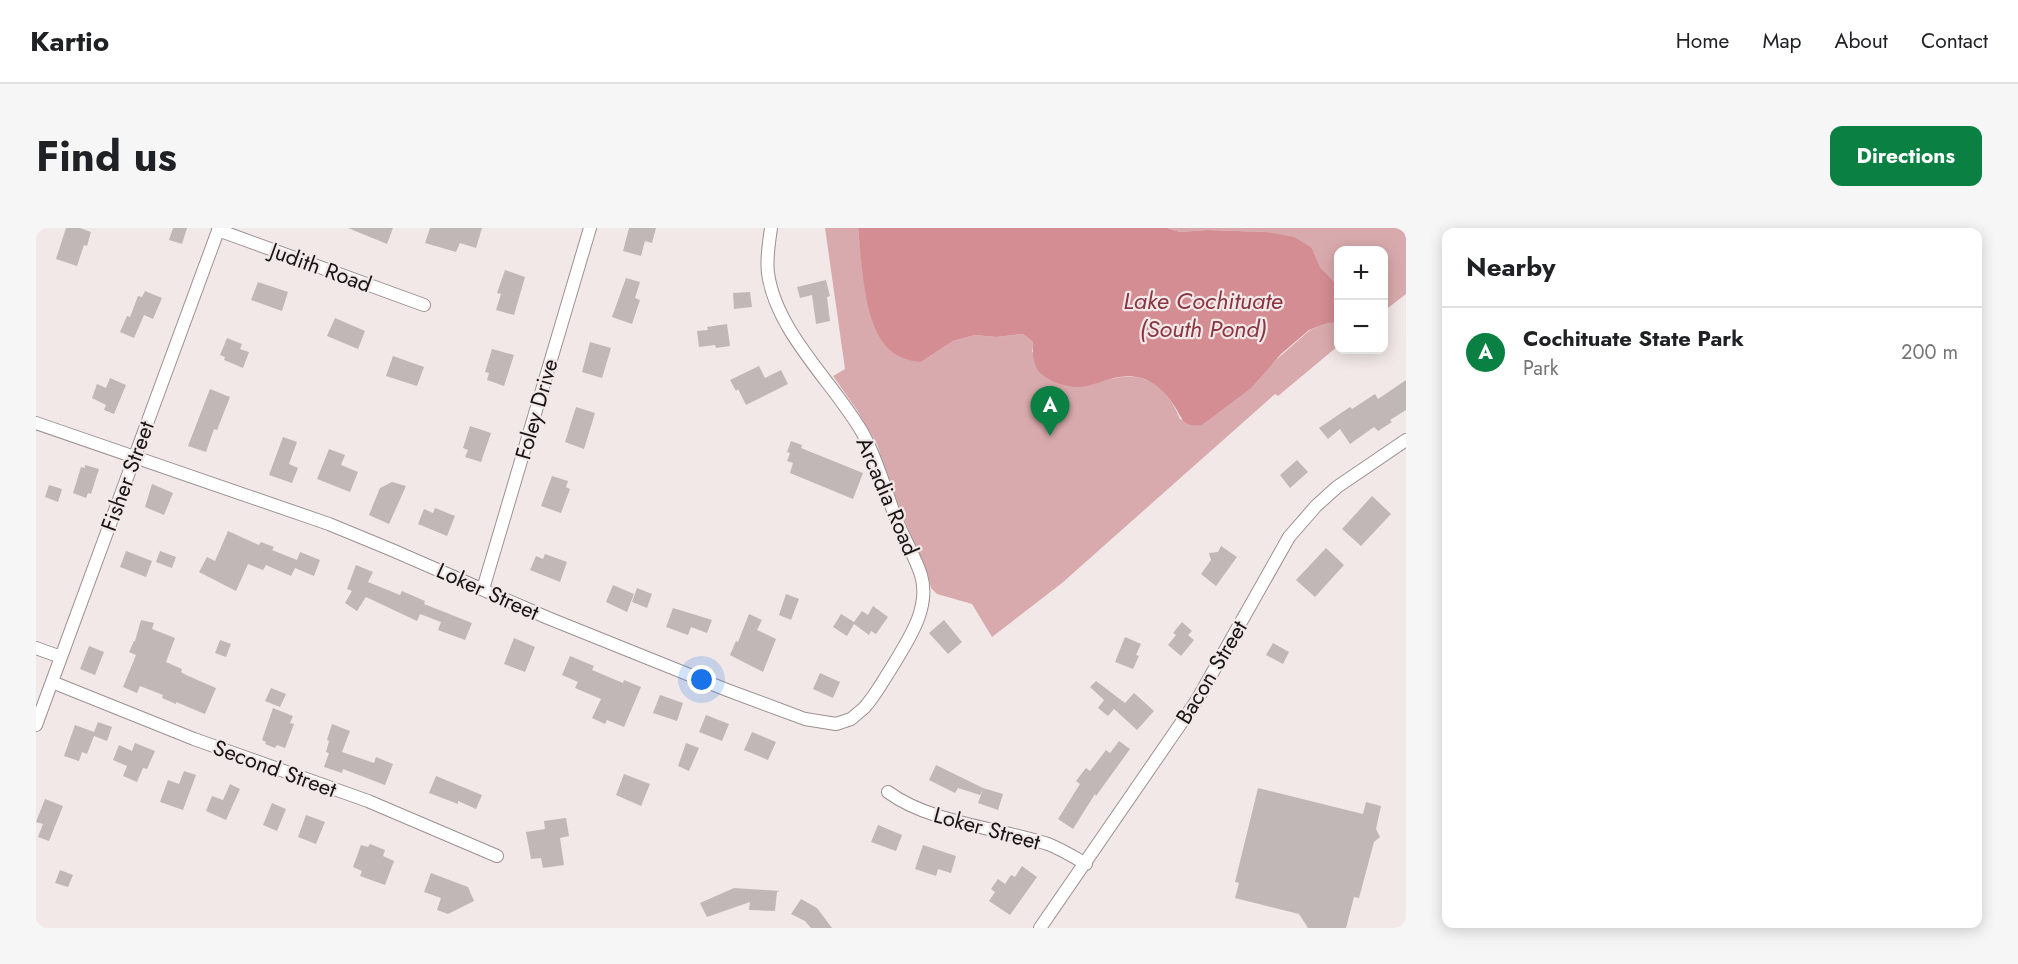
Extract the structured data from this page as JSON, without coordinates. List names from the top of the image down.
{
  "streets": {
    "street": [
      "Judith Road",
      "Foley Drive",
      "Fisher Street",
      "Arcadia Road",
      "Loker Street",
      "Bacon Street",
      "Second Street"
    ]
  },
  "crossings": [
    ["Judith Road", "Fisher Street"],
    ["Foley Drive", "Loker Street"],
    ["Fisher Street", "Loker Street"],
    ["Fisher Street", "Second Street"],
    ["Arcadia Road", "Loker Street"],
    ["Loker Street", "Bacon Street"]
  ],
  "water": ["Lake Cochituate (South Pond)"],
  "page": {
    "header": "Kartio",
    "nav": [
      "Home",
      "Map",
      "About",
      "Contact"
    ],
    "title": "Find us",
    "buttons": "Directions",
    "heading": "Nearby",
    "map_buttons": ["+", "−"],
    "list": [
      {
        "mark": "A",
        "name": "Cochituate State Park",
        "note": "Park",
        "value": "200 m"
      }
    ],
    "pins": "A"
  }
}
